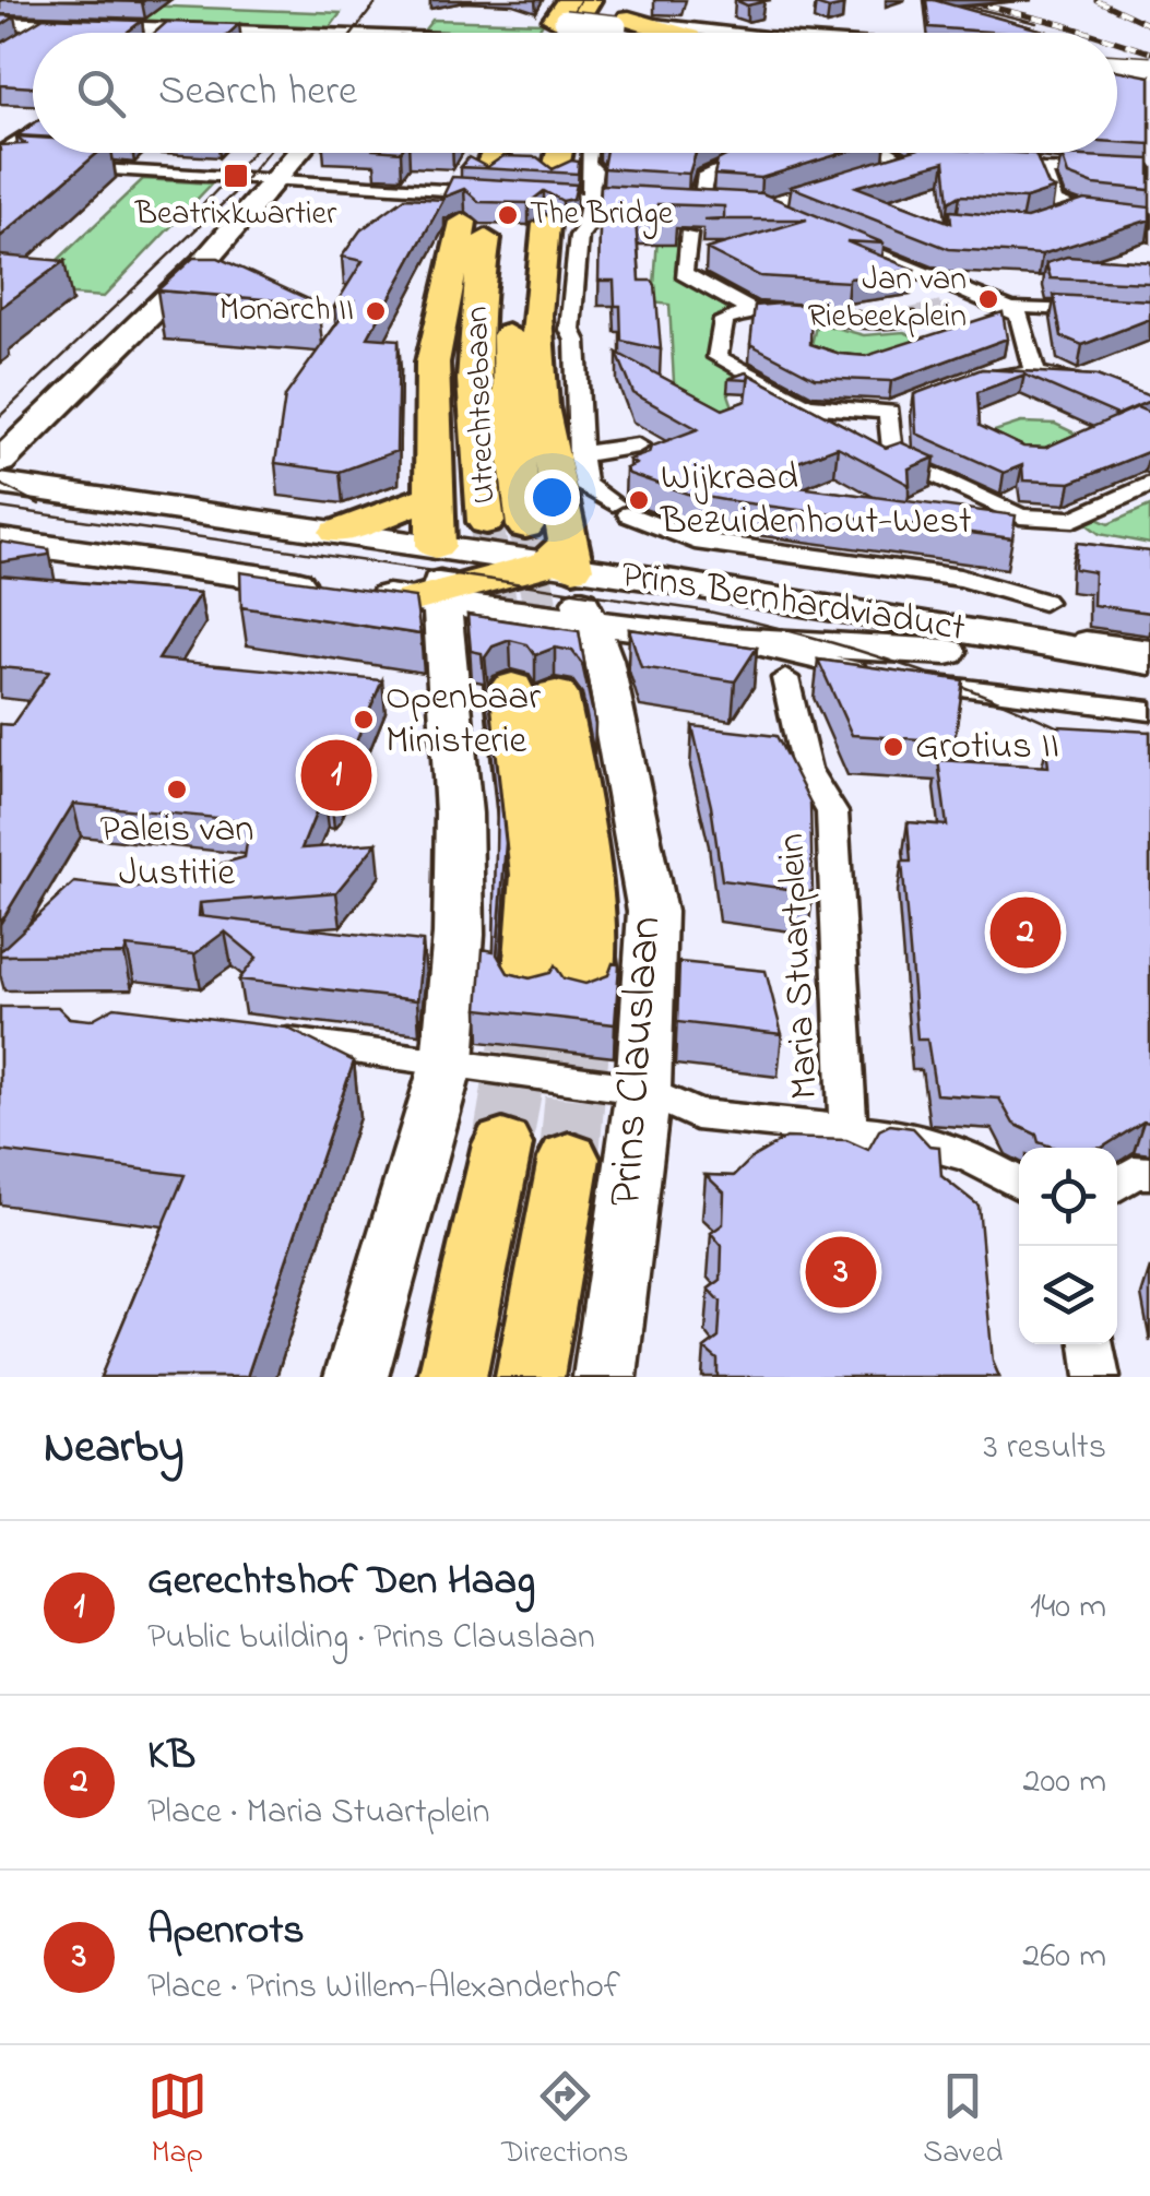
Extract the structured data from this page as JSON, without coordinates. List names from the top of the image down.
{
  "streets": {
    "main road": ["Utrechtsebaan"],
    "street": ["Prins Bernhardviaduct", "Maria Stuartplein", "Prins Clauslaan"]
  },
  "crossings": [
    ["Prins Bernhardviaduct", "Prins Clauslaan"]
  ],
  "places": {
    "transit": ["Beatrixkwartier"],
    "other": [
      "The Bridge",
      "Jan van Riebeekplein",
      "Monarch II",
      "Wijkraad Bezuidenhout-West",
      "Openbaar Ministerie",
      "Grotius II",
      "Paleis van Justitie"
    ]
  },
  "page": {
    "search": "Search here",
    "pins": ["1", "2", "3"],
    "heading": ["Nearby", "3 results"],
    "list": [
      {
        "mark": "1",
        "name": "Gerechtshof Den Haag",
        "note": "Public building · Prins Clauslaan",
        "value": "140 m"
      },
      {
        "mark": "2",
        "name": "KB",
        "note": "Place · Maria Stuartplein",
        "value": "200 m"
      },
      {
        "mark": "3",
        "name": "Apenrots",
        "note": "Place · Prins Willem-Alexanderhof",
        "value": "260 m"
      }
    ],
    "nav": ["Map", "Directions", "Saved"]
  }
}
